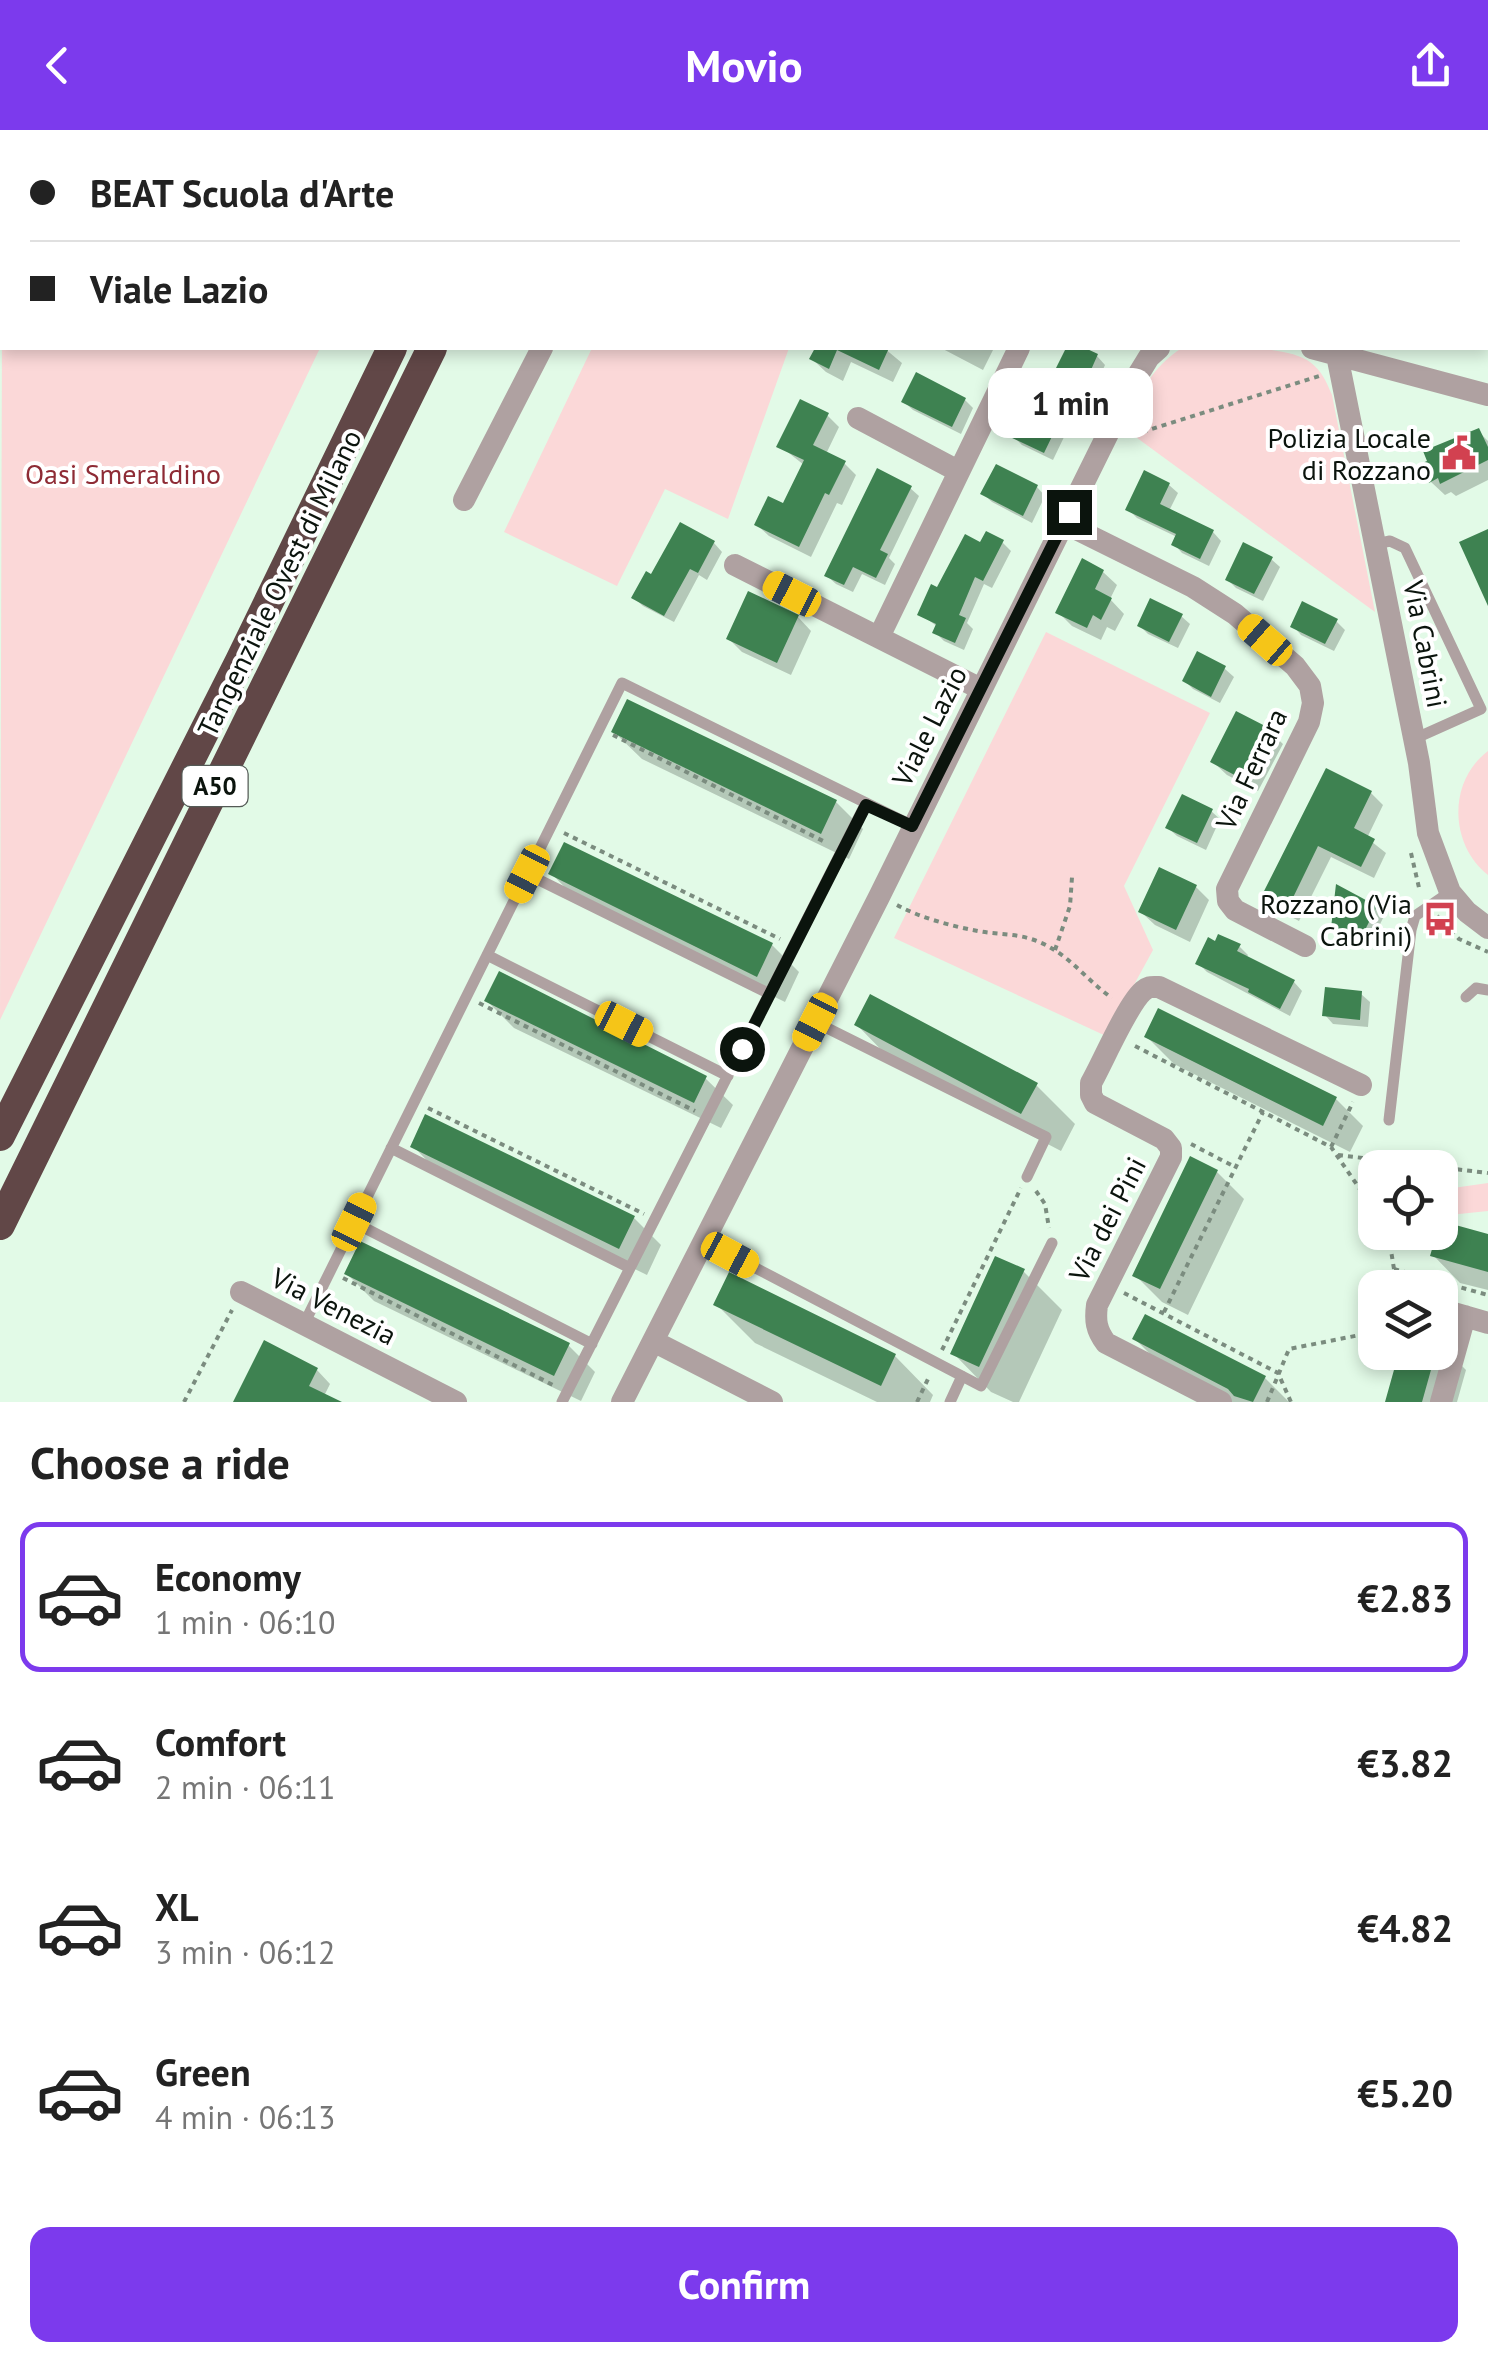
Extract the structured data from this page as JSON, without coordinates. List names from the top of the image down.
{
  "streets": {
    "highway": ["Tangenziale Ovest di Milano", "A50"],
    "street": [
      "Via Cabrini",
      "Viale Lazio",
      "Via Ferrara",
      "Via dei Pini",
      "Via Venezia"
    ]
  },
  "crossings": [
    ["Viale Lazio", "Via Ferrara"]
  ],
  "parks": ["Oasi Smeraldino"],
  "places": {
    "public building": ["Polizia Locale di Rozzano"],
    "bus stop": ["Rozzano (Via Cabrini)"]
  },
  "page": {
    "header": "Movio",
    "banner": ["BEAT Scuola d'Arte", "Viale Lazio"],
    "bubble": "1 min",
    "heading": "Choose a ride",
    "list": [
      {
        "name": "Economy",
        "note": "1 min · 06:10",
        "value": "€2.83"
      },
      {
        "name": "Comfort",
        "note": "2 min · 06:11",
        "value": "€3.82"
      },
      {
        "name": "XL",
        "note": "3 min · 06:12",
        "value": "€4.82"
      },
      {
        "name": "Green",
        "note": "4 min · 06:13",
        "value": "€5.20"
      }
    ],
    "buttons": "Confirm"
  }
}
